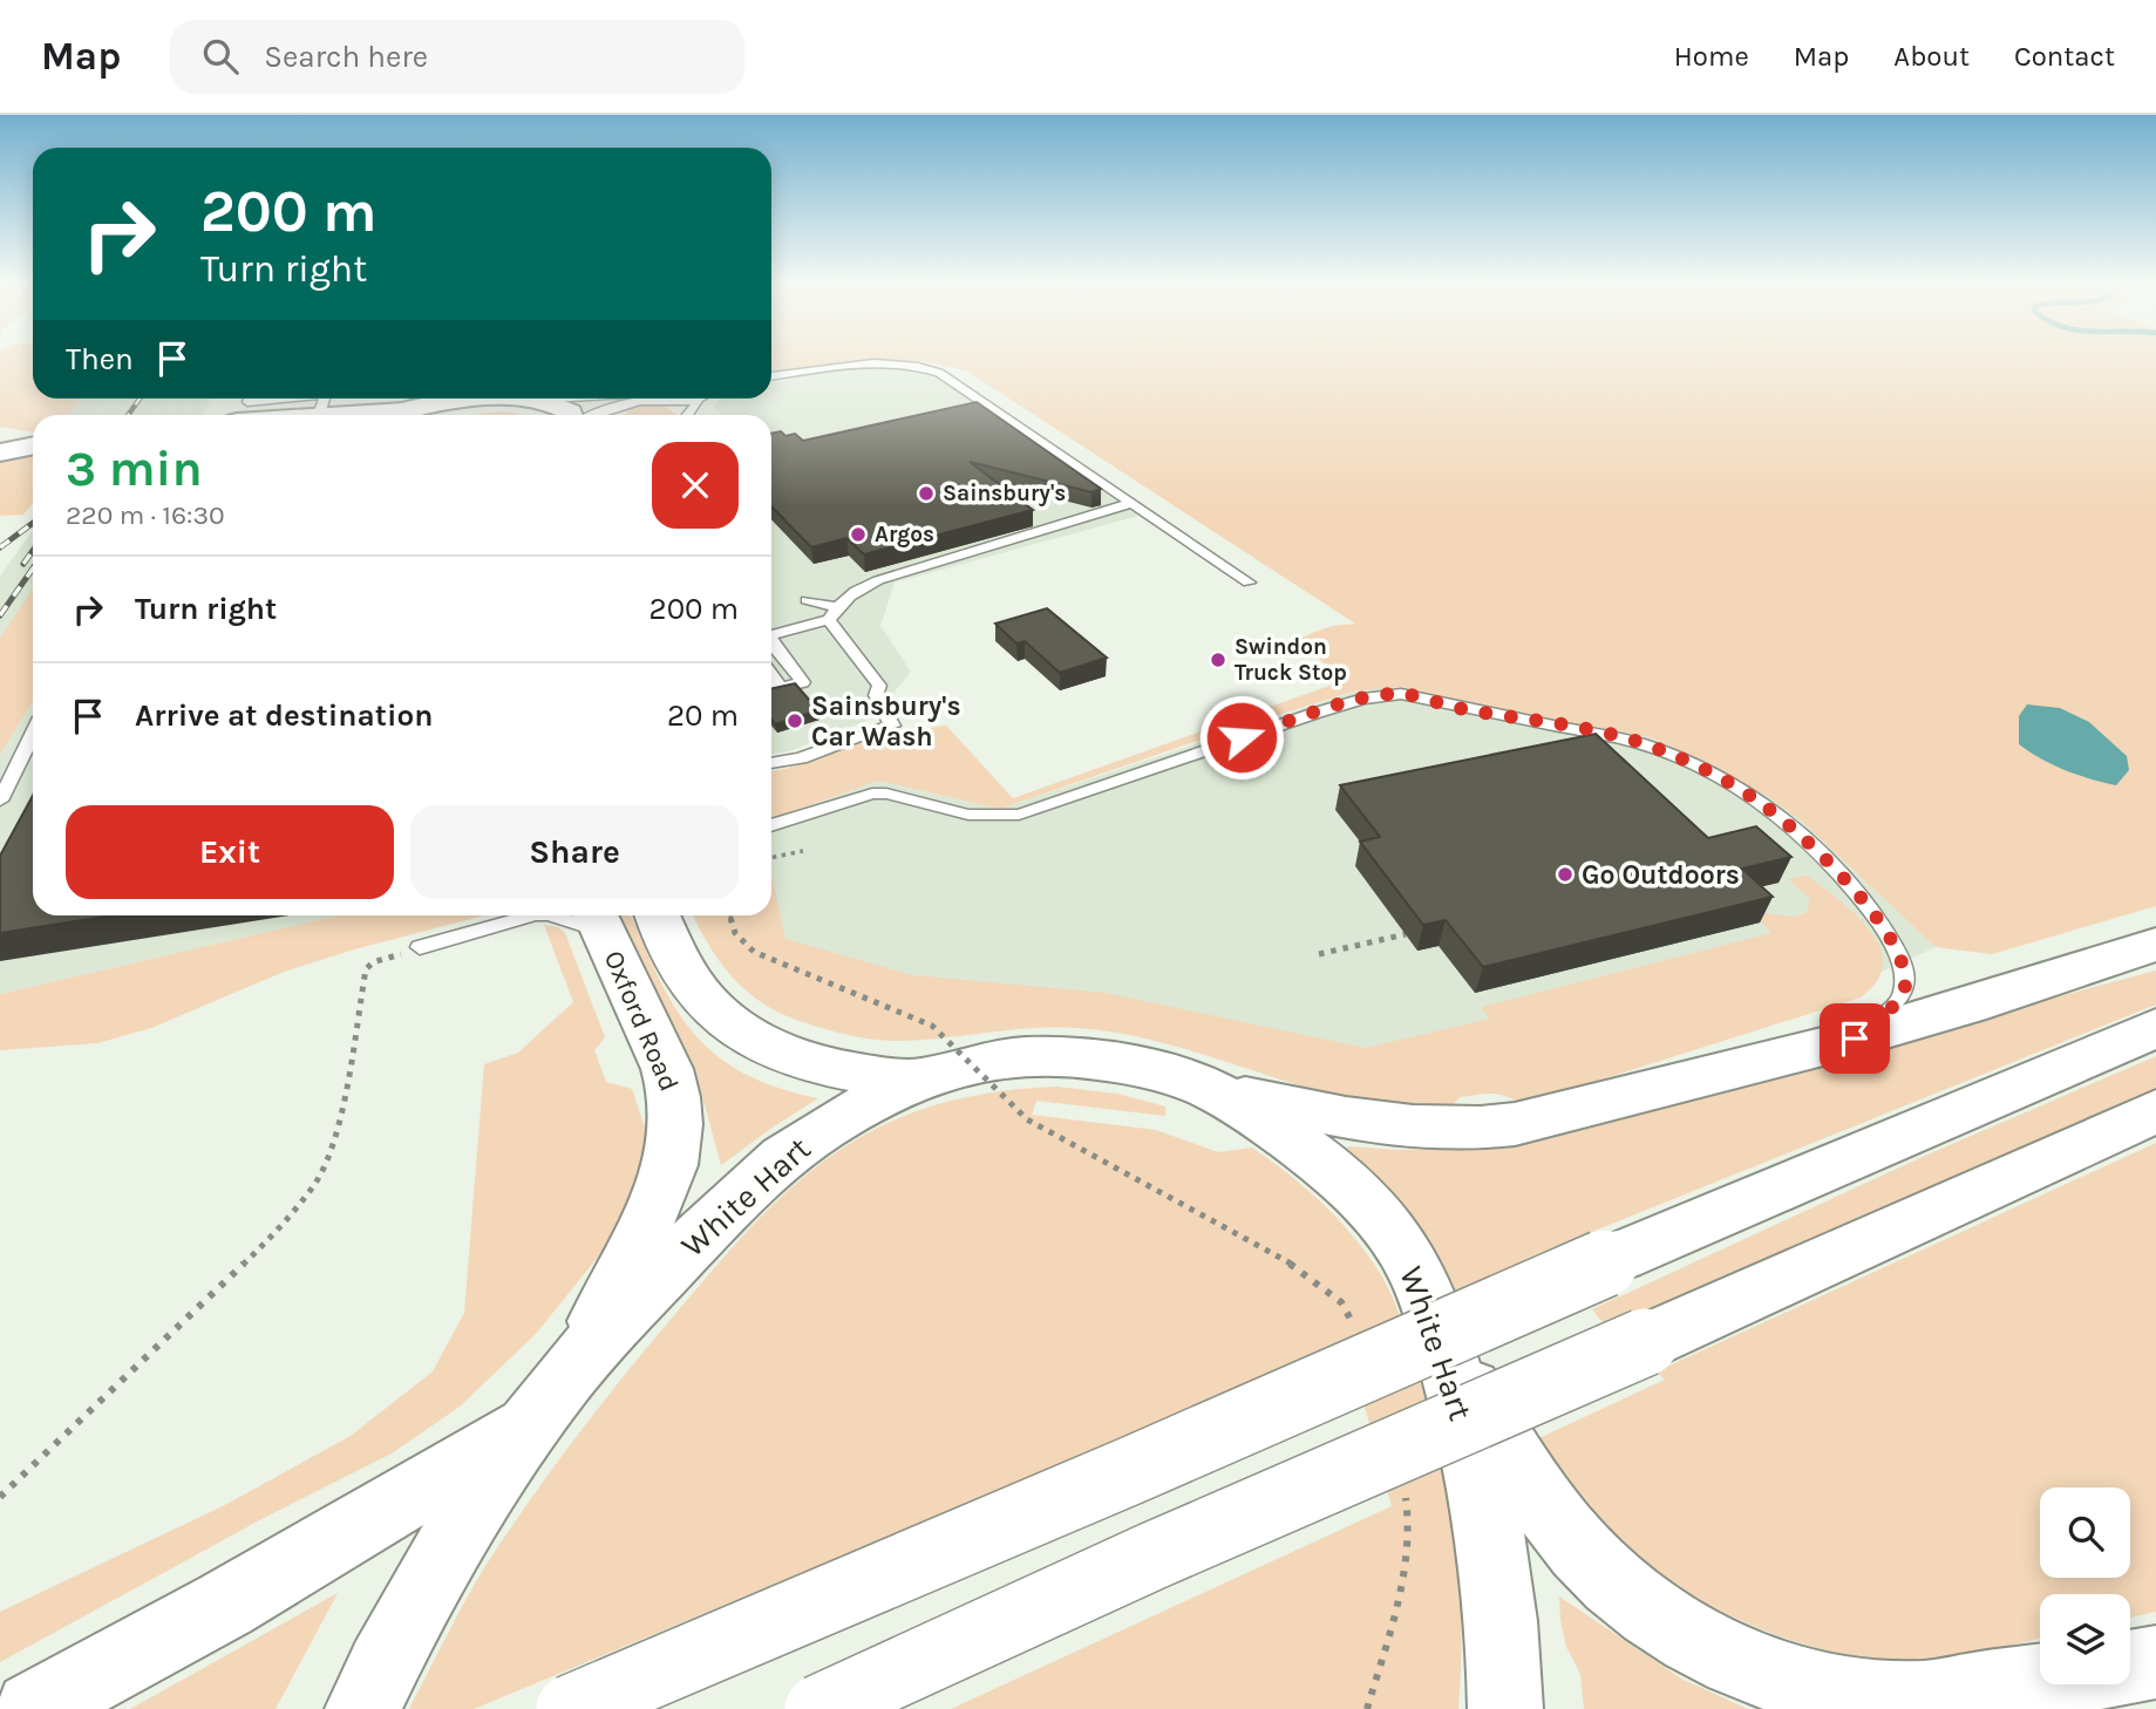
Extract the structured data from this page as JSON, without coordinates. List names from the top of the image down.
{
  "streets": {
    "main road": ["Oxford Road", "White Hart"]
  },
  "crossings": [
    ["Oxford Road", "White Hart"]
  ],
  "places": [
    "Sainsbury's",
    "Argos",
    "Swindon Truck Stop",
    "Sainsbury's Car Wash",
    "Go Outdoors"
  ],
  "page": {
    "header": "Map",
    "search": "Search here",
    "nav": [
      "Home",
      "Map",
      "About",
      "Contact"
    ],
    "turn": ["200 m", "Turn right"],
    "then": "Then",
    "heading": ["3 min", "220 m · 16:30"],
    "list": [
      {
        "name": "Turn right",
        "value": "200 m"
      },
      {
        "name": "Arrive at destination",
        "value": "20 m"
      }
    ],
    "buttons": ["Exit", "Share"]
  }
}
